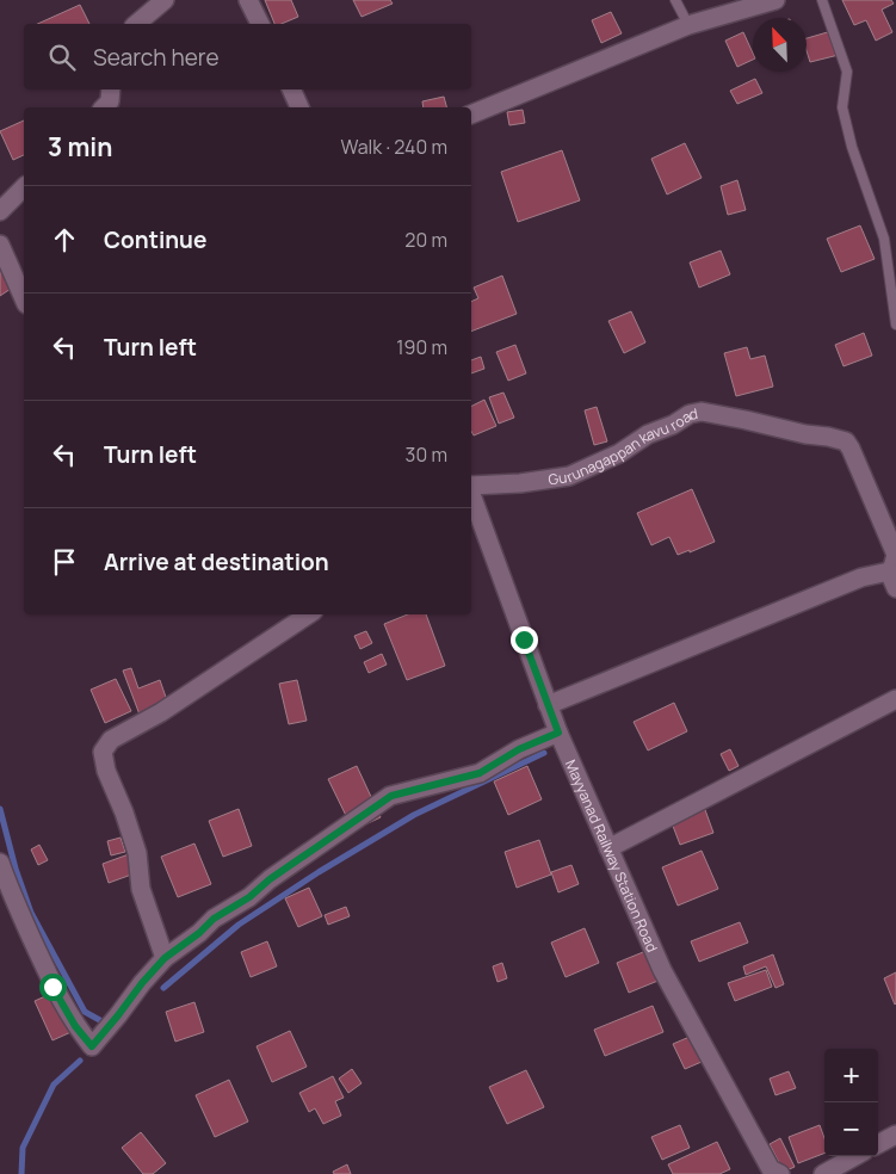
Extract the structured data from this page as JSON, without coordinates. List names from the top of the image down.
{
  "streets": {
    "street": ["Gurunagappan kavu road", "Mayyanad Railway Station Road"]
  },
  "north": "top left",
  "page": {
    "search": "Search here",
    "heading": ["3 min", "Walk · 240 m"],
    "list": [
      ["Continue", "20 m"],
      ["Turn left", "190 m"],
      ["Turn left", "30 m"],
      "Arrive at destination"
    ],
    "map_buttons": ["+", "−"]
  }
}
